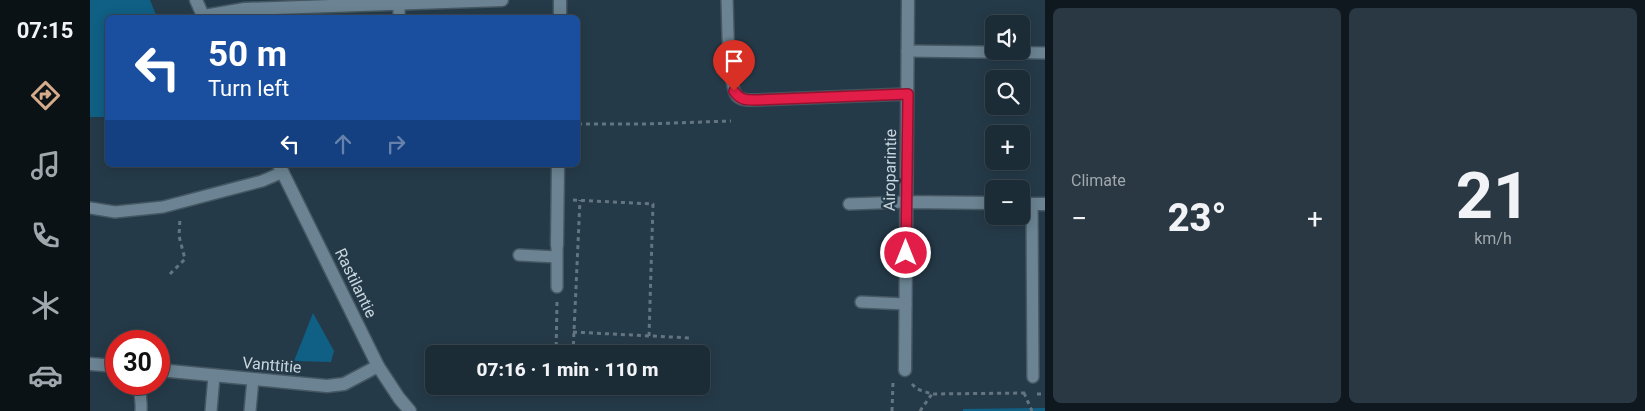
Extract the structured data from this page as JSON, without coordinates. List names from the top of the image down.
{
  "streets": {
    "street": ["Airoparintie", "Rastilantie", "Vanttitie"]
  },
  "crossings": [
    ["Rastilantie", "Vanttitie"]
  ],
  "page": {
    "tabs": "07:15",
    "tile": [
      "Climate",
      ["21", "km/h"]
    ],
    "map_buttons": ["+", "−"],
    "turn": ["50 m", "Turn left"],
    "heat": ["−", "23°", "+"],
    "limit": "30",
    "trip": "07:16 · 1 min · 110 m"
  }
}
